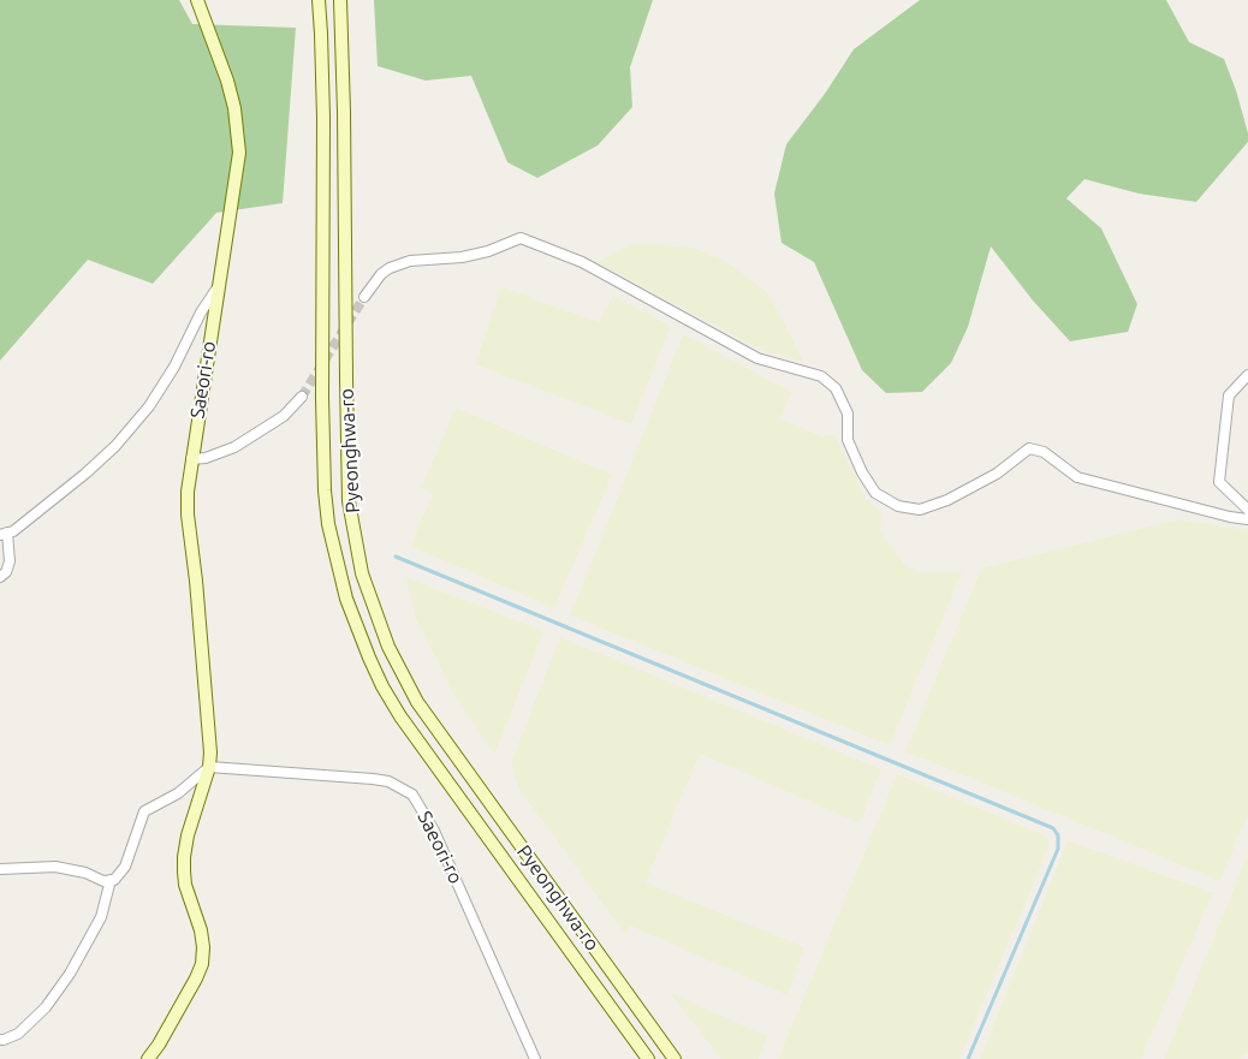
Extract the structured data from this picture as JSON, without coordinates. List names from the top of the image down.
{
  "streets": {
    "main road": ["Saeori-ro", "Pyeonghwa-ro"]
  }
}
